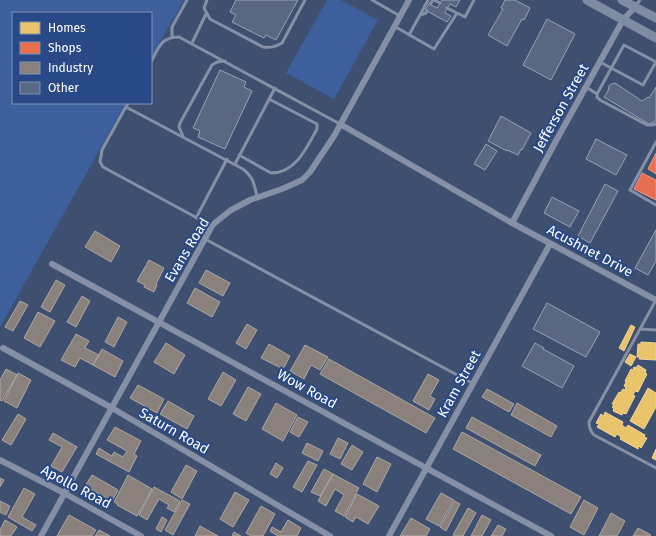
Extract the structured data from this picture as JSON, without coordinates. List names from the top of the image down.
{
  "streets": {
    "street": [
      "Jefferson Street",
      "Evans Road",
      "Acushnet Drive",
      "Kram Street",
      "Wow Road",
      "Saturn Road",
      "Apollo Road"
    ]
  },
  "crossings": [
    ["Jefferson Street", "Acushnet Drive"],
    ["Evans Road", "Acushnet Drive"],
    ["Evans Road", "Wow Road"],
    ["Evans Road", "Saturn Road"],
    ["Evans Road", "Apollo Road"],
    ["Acushnet Drive", "Kram Street"],
    ["Kram Street", "Wow Road"]
  ],
  "legend": [
    "Homes",
    "Shops",
    "Industry",
    "Other"
  ]
}
